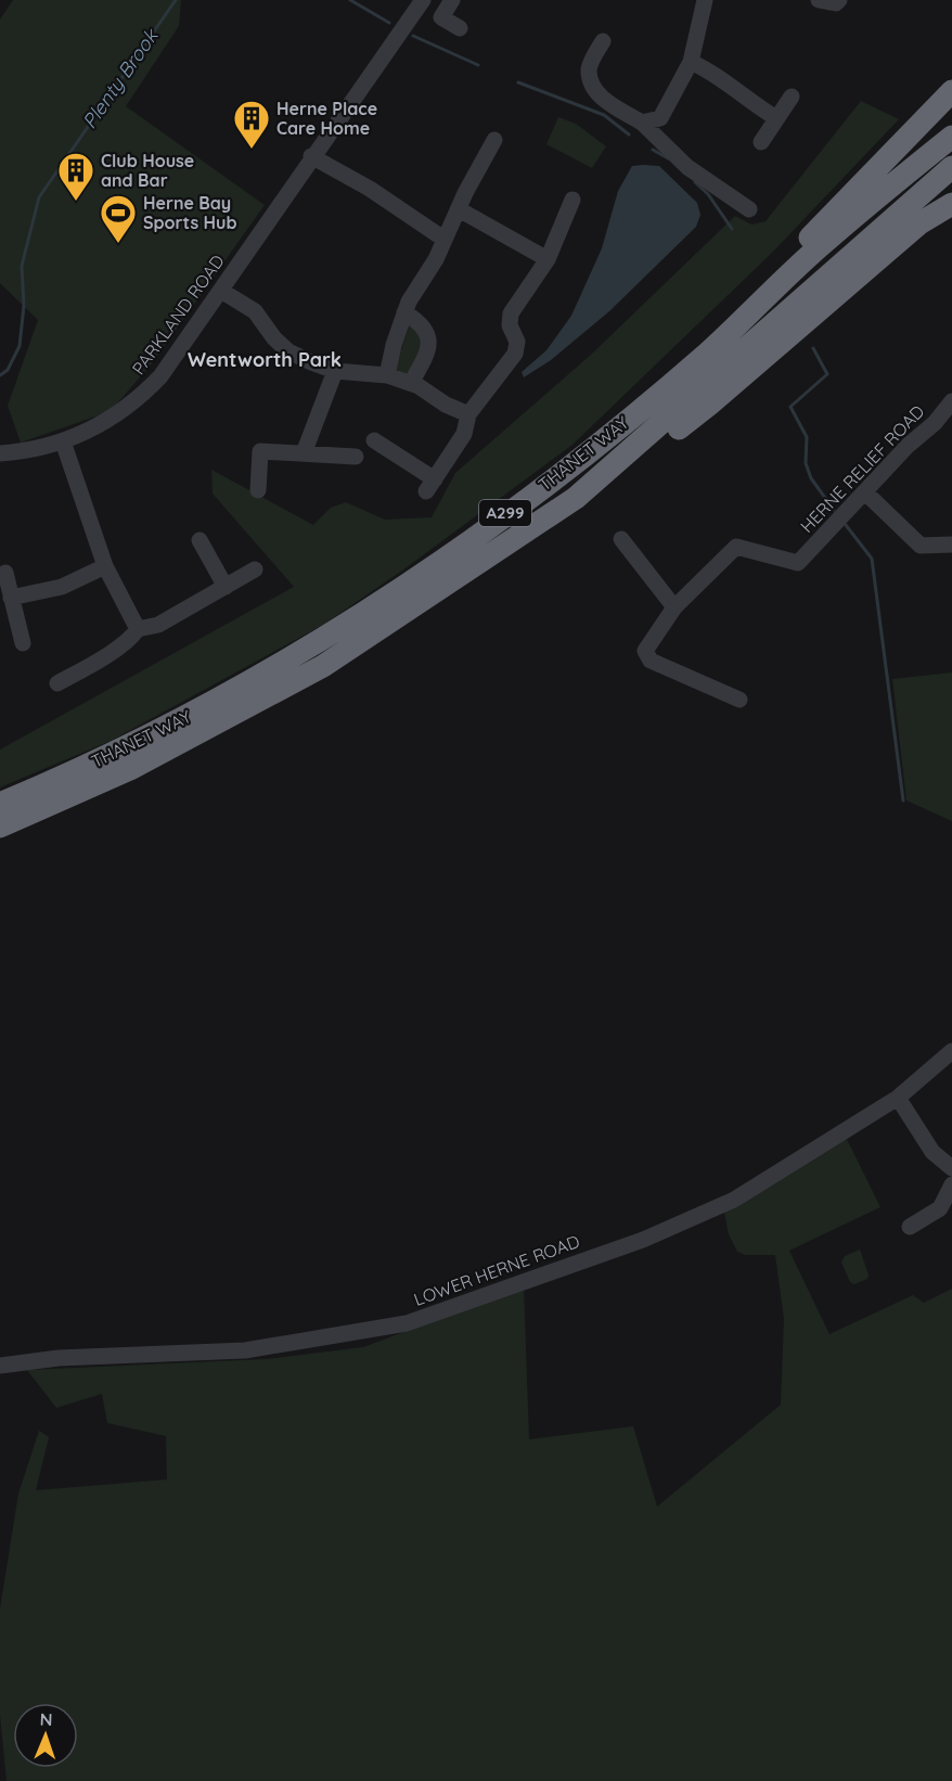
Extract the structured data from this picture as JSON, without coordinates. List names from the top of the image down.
{
  "streets": {
    "highway": ["THANET WAY", "A299"],
    "street": ["PARKLAND ROAD", "HERNE RELIEF ROAD", "LOWER HERNE ROAD"]
  },
  "crossings": [
    ["THANET WAY", "A299"]
  ],
  "districts": ["Wentworth Park"],
  "water": ["Plenty Brook"],
  "places": {
    "building": ["Herne Place Care Home", "Club House and Bar"],
    "sports": ["Herne Bay Sports Hub"]
  },
  "north": "top"
}
